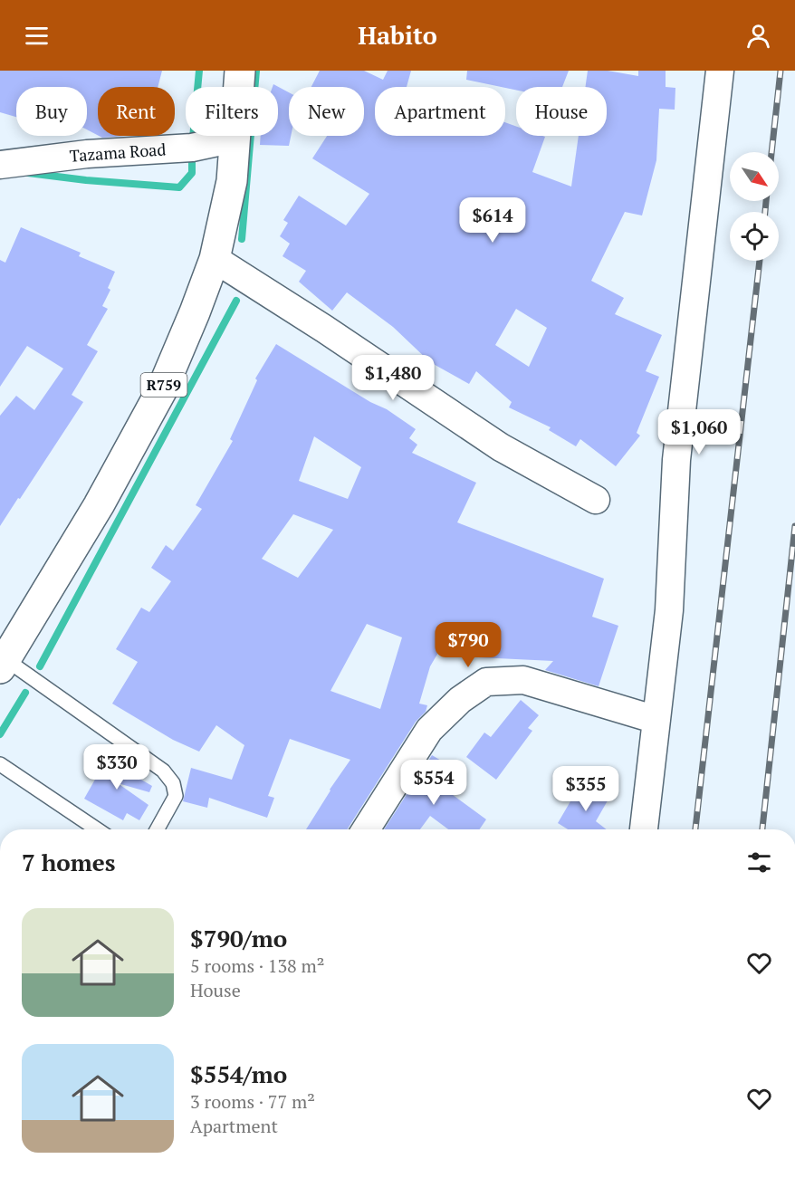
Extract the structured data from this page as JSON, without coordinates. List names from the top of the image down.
{
  "streets": {
    "main road": ["R759"],
    "street": ["Tazama Road"]
  },
  "crossings": [
    ["Tazama Road", "R759"]
  ],
  "north": "bottom right",
  "page": {
    "header": "Habito",
    "chip": [
      "Buy",
      "Rent",
      "Filters",
      "New",
      "Apartment",
      "House"
    ],
    "price": [
      "$614",
      "$1,480",
      "$1,060",
      "$790",
      "$330",
      "$554",
      "$355"
    ],
    "heading": "7 homes",
    "list": [
      {
        "name": "$790/mo",
        "note": "5 rooms · 138 m² · House"
      },
      {
        "name": "$554/mo",
        "note": "3 rooms · 77 m² · Apartment"
      }
    ]
  }
}
